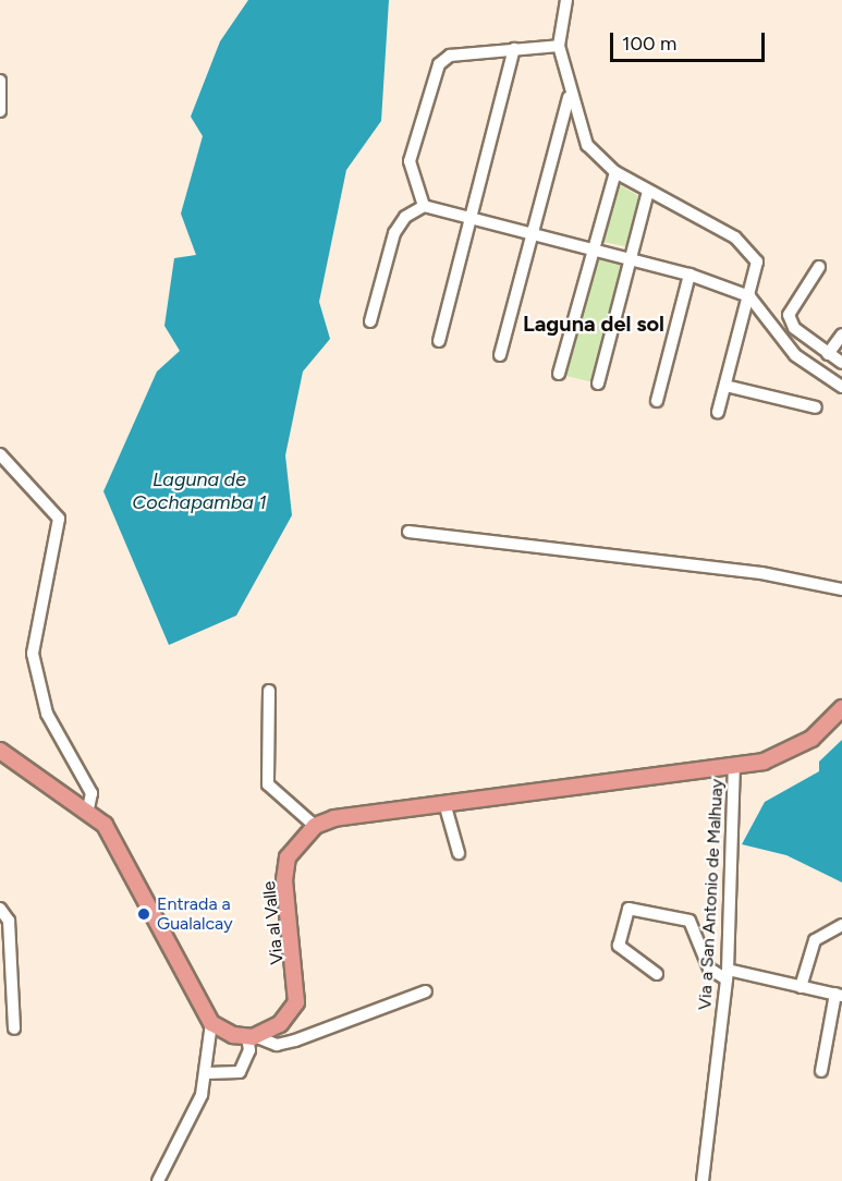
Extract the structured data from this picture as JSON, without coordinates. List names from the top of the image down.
{
  "streets": {
    "main road": ["Via al Valle"],
    "street": ["Via a San Antonio de Malhuay"]
  },
  "districts": ["Laguna del sol"],
  "water": ["Laguna de Cochapamba 1"],
  "places": ["Entrada a Gualalcay"],
  "scale_bar": "100 m"
}
